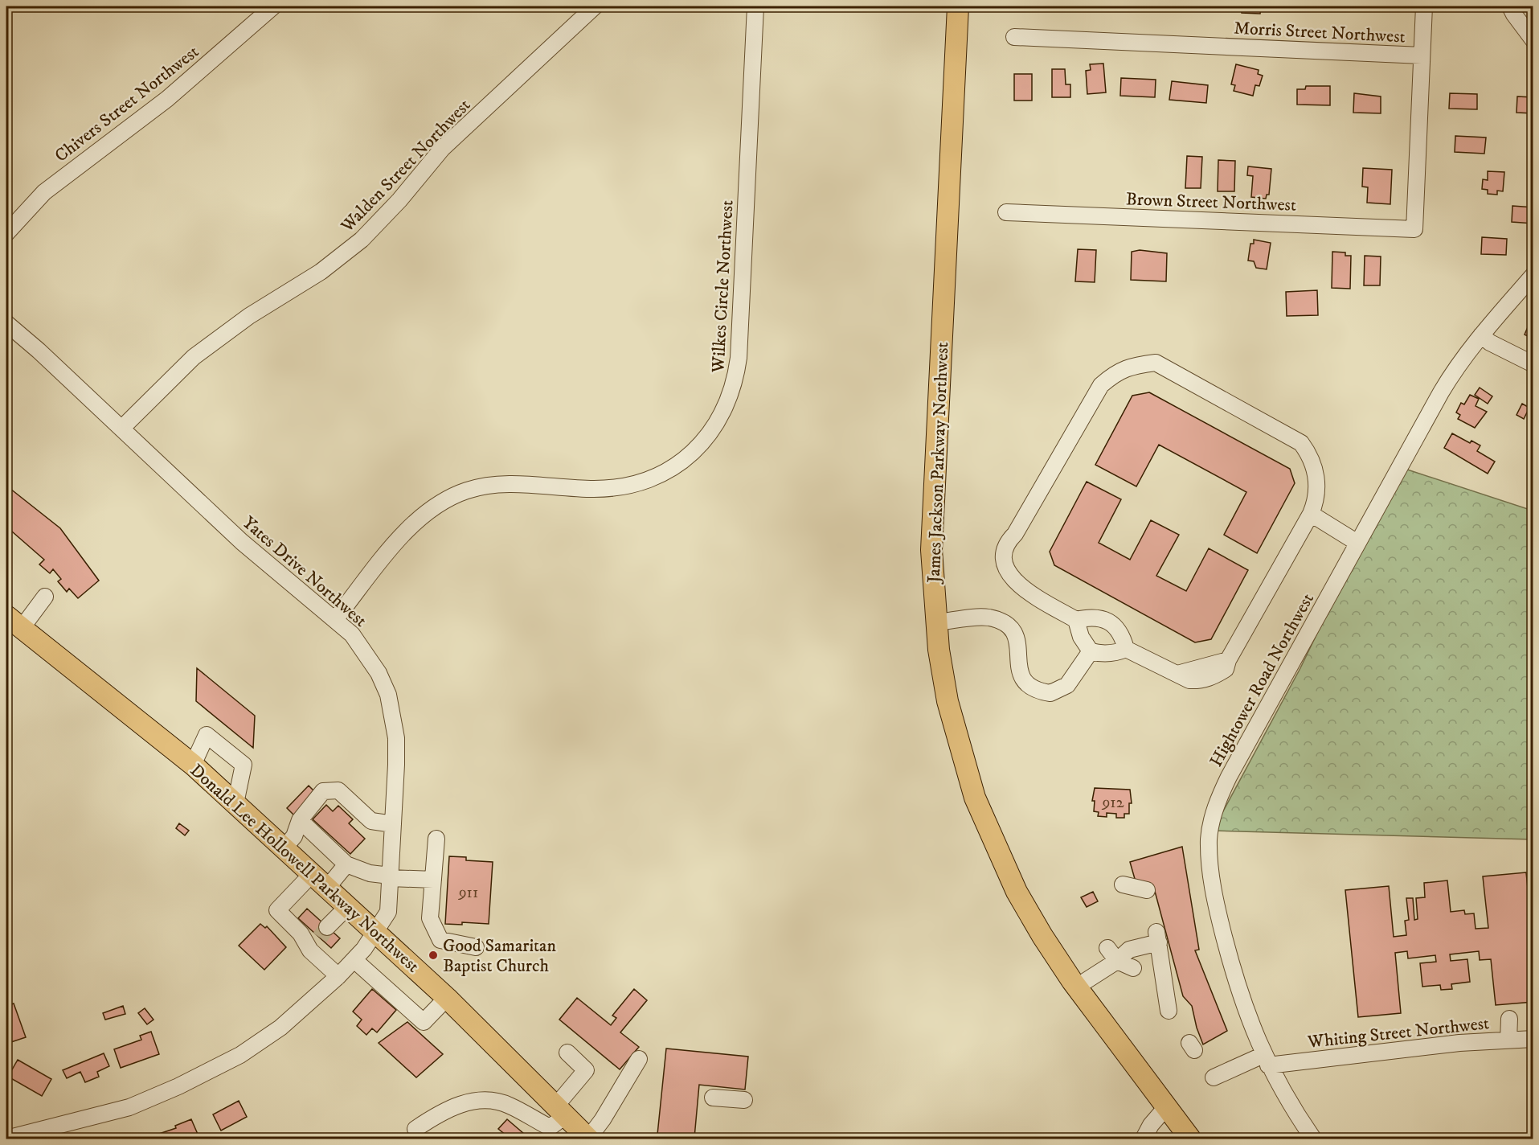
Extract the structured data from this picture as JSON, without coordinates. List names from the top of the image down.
{
  "streets": {
    "main road": ["James Jackson Parkway Northwest", "Donald Lee Hollowell Parkway Northwest"],
    "street": [
      "Morris Street Northwest",
      "Chivers Street Northwest",
      "Walden Street Northwest",
      "Brown Street Northwest",
      "Wilkes Circle Northwest",
      "Yates Drive Northwest",
      "Hightower Road Northwest",
      "Whiting Street Northwest"
    ]
  },
  "crossings": [
    ["Morris Street Northwest", "Brown Street Northwest"],
    ["Walden Street Northwest", "Yates Drive Northwest"],
    ["Wilkes Circle Northwest", "Yates Drive Northwest"],
    ["Yates Drive Northwest", "Donald Lee Hollowell Parkway Northwest"],
    ["Hightower Road Northwest", "Whiting Street Northwest"]
  ],
  "places": ["Good Samaritan Baptist Church"],
  "house_numbers": ["912", "911"]
}
